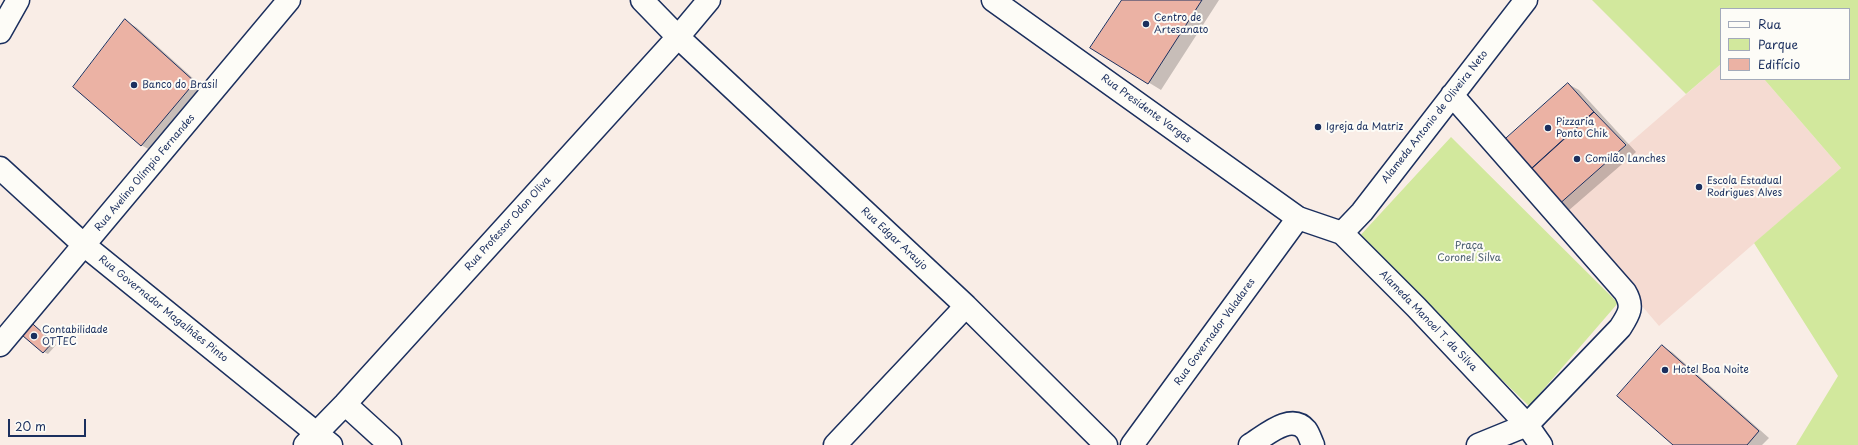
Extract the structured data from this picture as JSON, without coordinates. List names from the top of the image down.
{
  "streets": {
    "street": [
      "Rua Presidente Vargas",
      "Alameda Antonio de Oliveira Neto",
      "Rua Avelino Olímpio Fernandes",
      "Rua Professor Odon Oliva",
      "Rua Edgar Araujo",
      "Rua Governador Magalhães Pinto",
      "Alameda Manoel T. da Silva",
      "Rua Governador Valadares"
    ]
  },
  "crossings": [
    ["Rua Presidente Vargas", "Alameda Manoel T. da Silva"],
    ["Rua Presidente Vargas", "Rua Governador Valadares"],
    ["Alameda Antonio de Oliveira Neto", "Alameda Manoel T. da Silva"],
    ["Rua Avelino Olímpio Fernandes", "Rua Governador Magalhães Pinto"],
    ["Rua Professor Odon Oliva", "Rua Edgar Araujo"],
    ["Rua Professor Odon Oliva", "Rua Governador Magalhães Pinto"],
    ["Alameda Manoel T. da Silva", "Rua Governador Valadares"]
  ],
  "parks": ["Praça Coronel Silva"],
  "places": [
    "Centro de Artesanato",
    "Banco do Brasil",
    "Igreja da Matriz",
    "Pizzaria Ponto Chik",
    "Comilão Lanches",
    "Escola Estadual Rodrigues Alves",
    "Contabilidade OTTEC",
    "Hotel Boa Noite"
  ],
  "legend": ["Rua", "Parque", "Edifício"],
  "scale_bar": "20 m"
}
